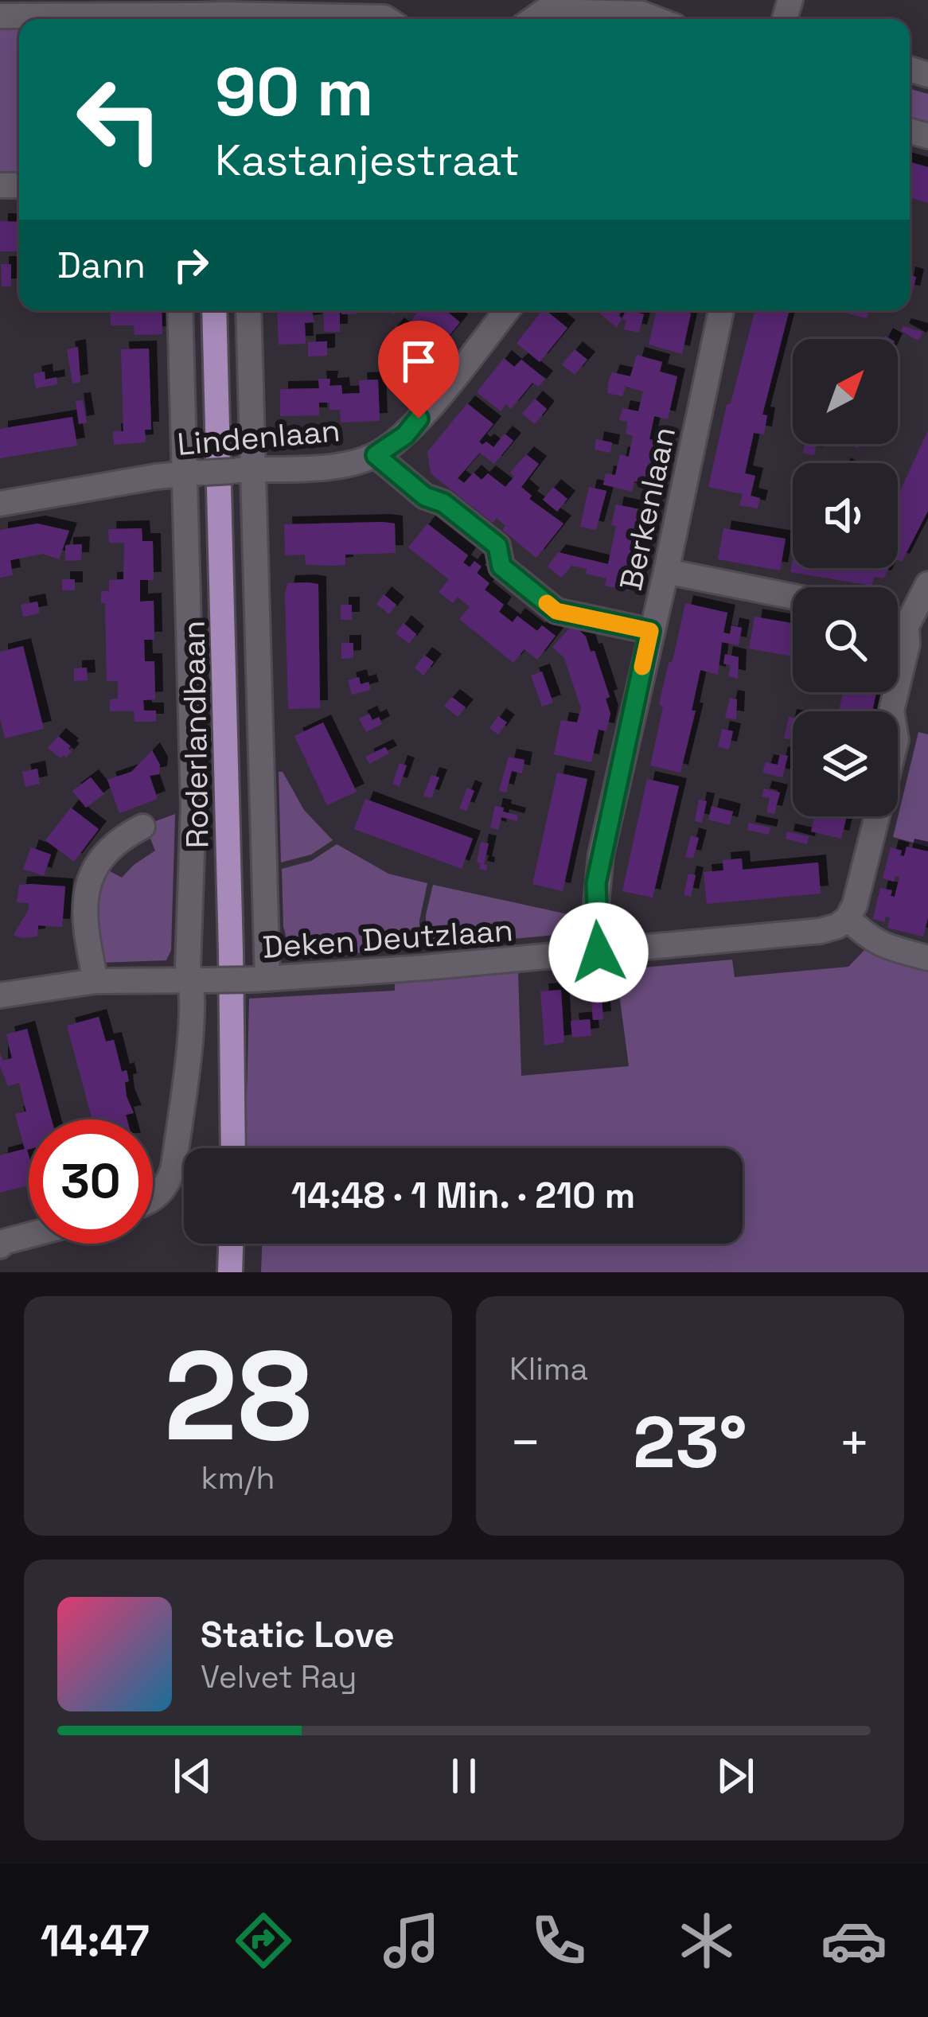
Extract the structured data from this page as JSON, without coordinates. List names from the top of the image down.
{
  "streets": {
    "main road": ["Roderlandbaan"],
    "street": ["Lindenlaan", "Berkenlaan", "Deken Deutzlaan"]
  },
  "crossings": [
    ["Berkenlaan", "Deken Deutzlaan"]
  ],
  "north": "top right",
  "page": {
    "turn": ["90 m", "Kastanjestraat"],
    "then": "Dann",
    "limit": "30",
    "trip": "14:48 · 1 Min. · 210 m",
    "tile": [
      ["28", "km/h"],
      "Klima"
    ],
    "heat": ["−", "23°", "+"],
    "song": ["Static Love", "Velvet Ray"],
    "tabs": "14:47"
  }
}
